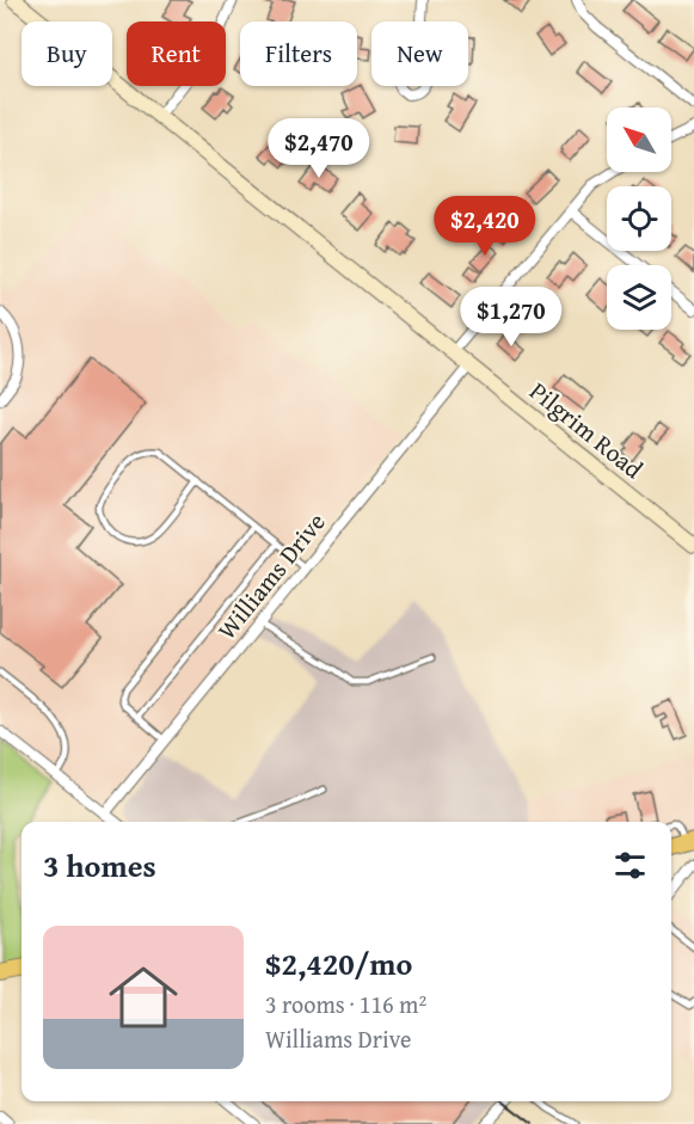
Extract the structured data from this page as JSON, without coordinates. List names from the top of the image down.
{
  "streets": {
    "street": ["Pilgrim Road", "Williams Drive"]
  },
  "crossings": [
    ["Pilgrim Road", "Williams Drive"]
  ],
  "north": "top left",
  "page": {
    "chip": [
      "Buy",
      "Rent",
      "Filters",
      "New"
    ],
    "price": ["$2,470", "$2,420", "$1,270"],
    "heading": "3 homes",
    "list": [
      {
        "name": "$2,420/mo",
        "note": "3 rooms · 116 m² · Williams Drive"
      }
    ]
  }
}
